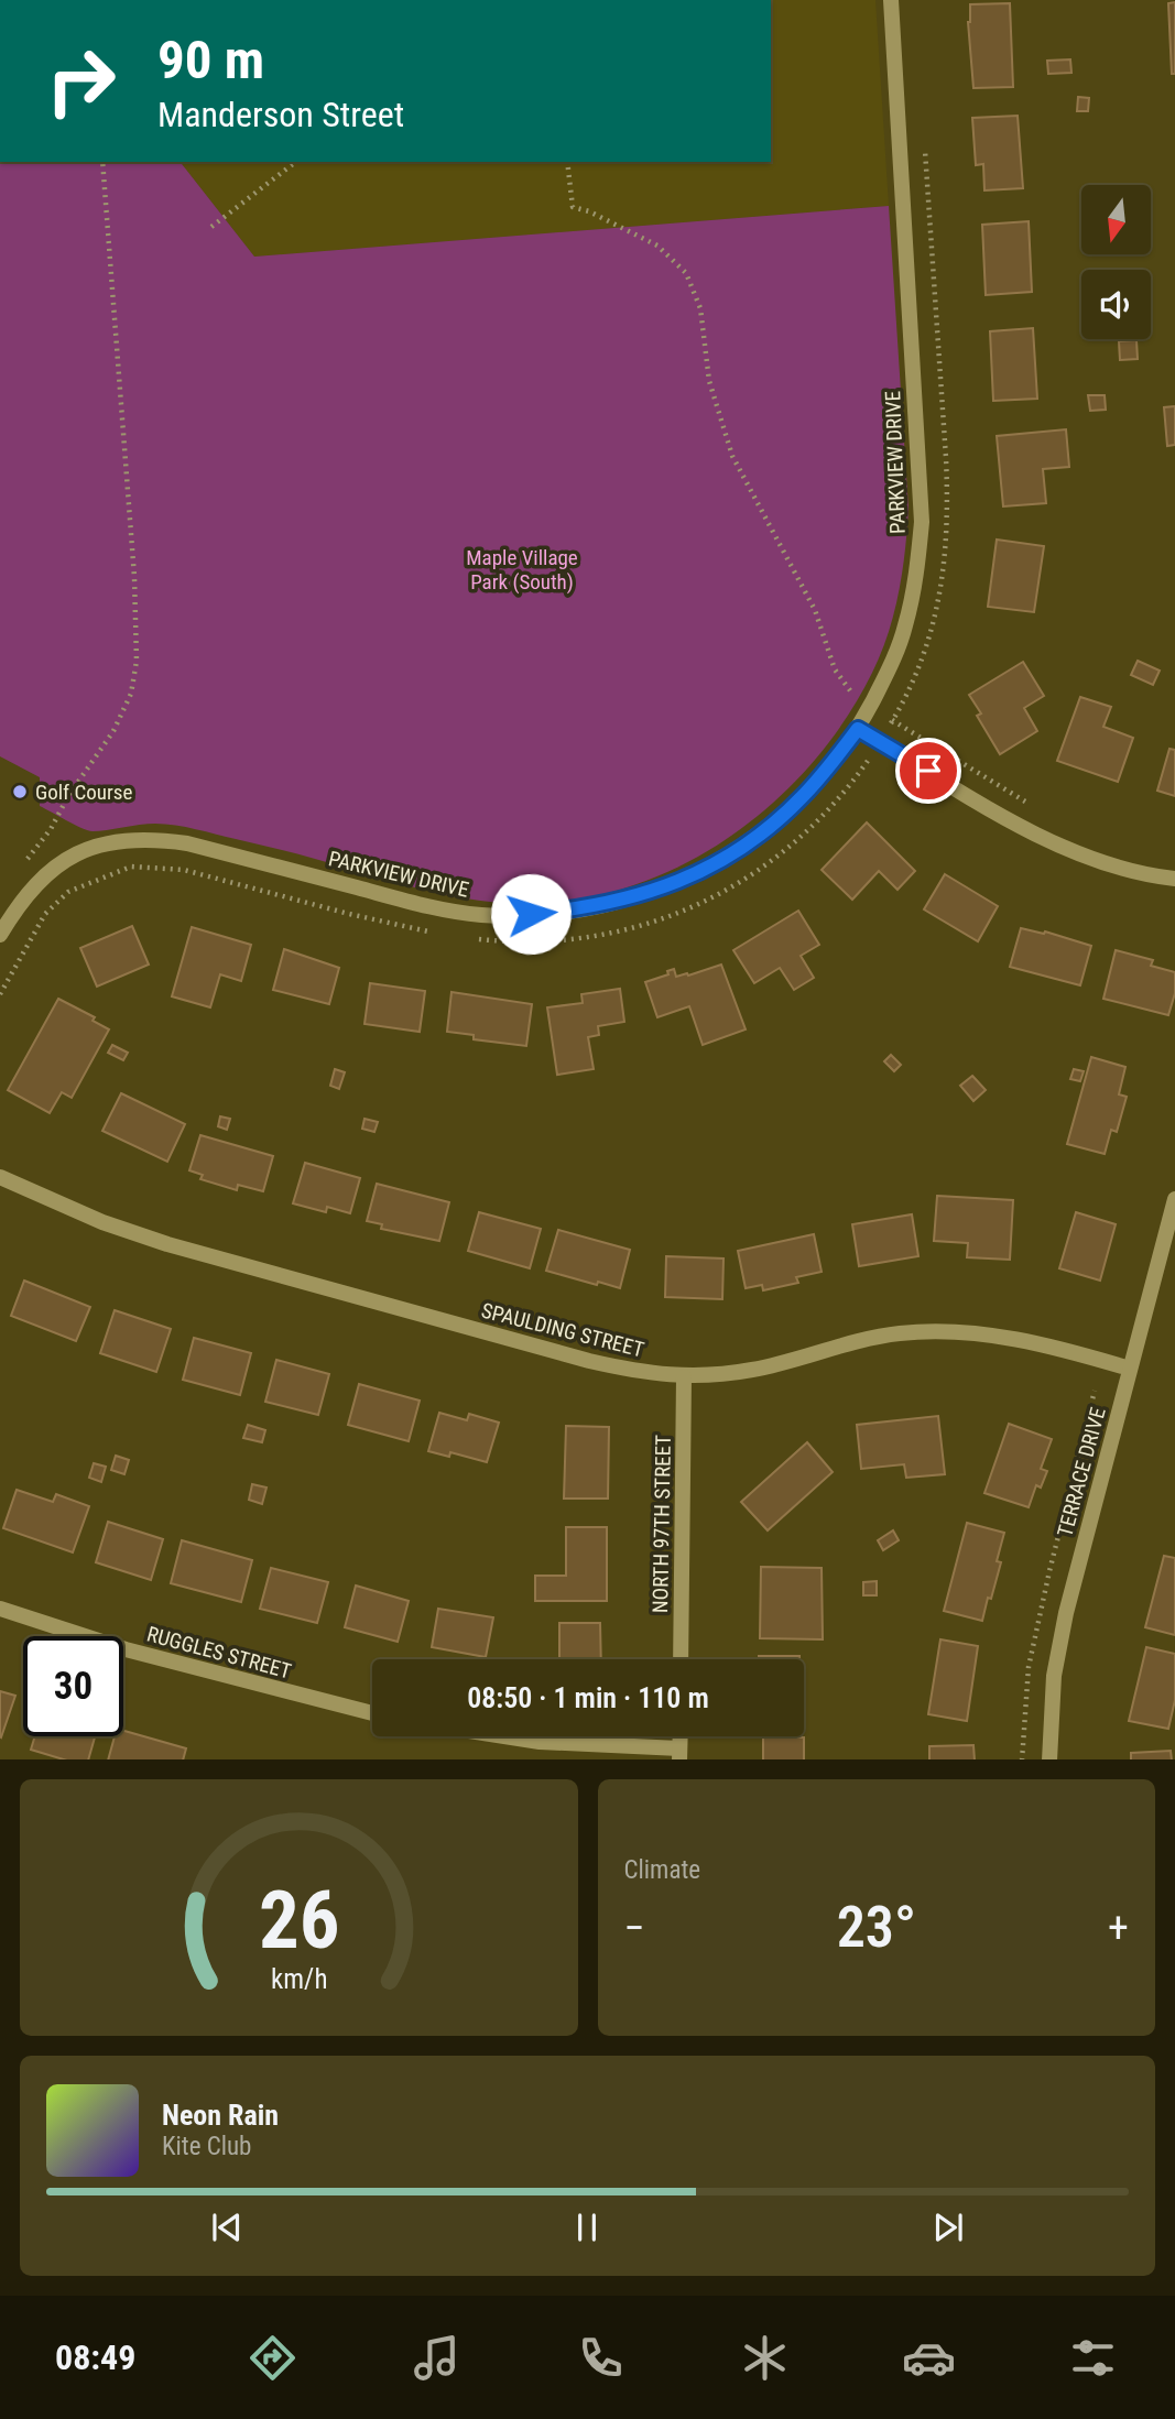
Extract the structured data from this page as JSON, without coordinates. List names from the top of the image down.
{
  "streets": {
    "street": [
      "PARKVIEW DRIVE",
      "SPAULDING STREET",
      "TERRACE DRIVE",
      "NORTH 97TH STREET",
      "RUGGLES STREET"
    ]
  },
  "crossings": [
    ["SPAULDING STREET", "TERRACE DRIVE"],
    ["SPAULDING STREET", "NORTH 97TH STREET"]
  ],
  "parks": ["Maple Village Park (South)"],
  "places": ["Golf Course"],
  "north": "bottom",
  "page": {
    "turn": ["90 m", "Manderson Street"],
    "limit": "30",
    "trip": "08:50 · 1 min · 110 m",
    "tile": "Climate",
    "heat": ["−", "23°", "+"],
    "song": ["Neon Rain", "Kite Club"],
    "tabs": "08:49",
    "gauge": ["26", "km/h"]
  }
}
